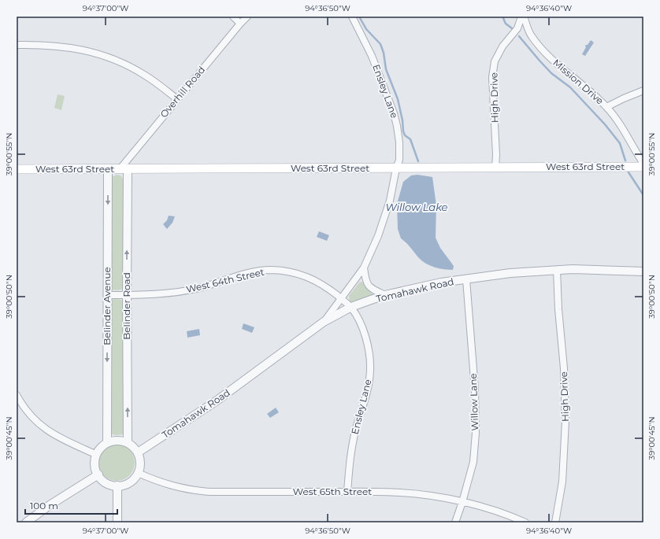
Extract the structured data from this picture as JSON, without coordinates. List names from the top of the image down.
{
  "streets": {
    "main road": ["West 63rd Street"],
    "street": [
      "Mission Drive",
      "Ensley Lane",
      "Overhill Road",
      "High Drive",
      "West 64th Street",
      "Tomahawk Road",
      "Belinder Avenue",
      "Belinder Road",
      "Willow Lane",
      "West 65th Street"
    ]
  },
  "crossings": [
    ["Mission Drive", "High Drive"],
    ["Ensley Lane", "West 63rd Street"],
    ["Ensley Lane", "West 64th Street"],
    ["Ensley Lane", "Tomahawk Road"],
    ["Ensley Lane", "West 65th Street"],
    ["Overhill Road", "West 63rd Street"],
    ["Overhill Road", "Belinder Road"],
    ["High Drive", "West 63rd Street"],
    ["High Drive", "Tomahawk Road"],
    ["West 63rd Street", "Belinder Avenue"],
    ["West 63rd Street", "Belinder Road"],
    ["West 64th Street", "Tomahawk Road"],
    ["West 64th Street", "Belinder Avenue"],
    ["West 64th Street", "Belinder Road"],
    ["Tomahawk Road", "Belinder Avenue"],
    ["Tomahawk Road", "Belinder Road"],
    ["Tomahawk Road", "Willow Lane"],
    ["Tomahawk Road", "West 65th Street"],
    ["Belinder Avenue", "Belinder Road"],
    ["Belinder Avenue", "West 65th Street"],
    ["Belinder Road", "West 65th Street"],
    ["Willow Lane", "West 65th Street"]
  ],
  "one_way": ["Belinder Avenue", "Belinder Road"],
  "water": ["Willow Lake"],
  "scale_bar": "100 m",
  "coordinates": [
    "94°37'00\"W",
    "94°36'50\"W",
    "94°36'40\"W",
    "39°00'55\"N",
    "39°00'50\"N",
    "39°00'45\"N"
  ]
}
